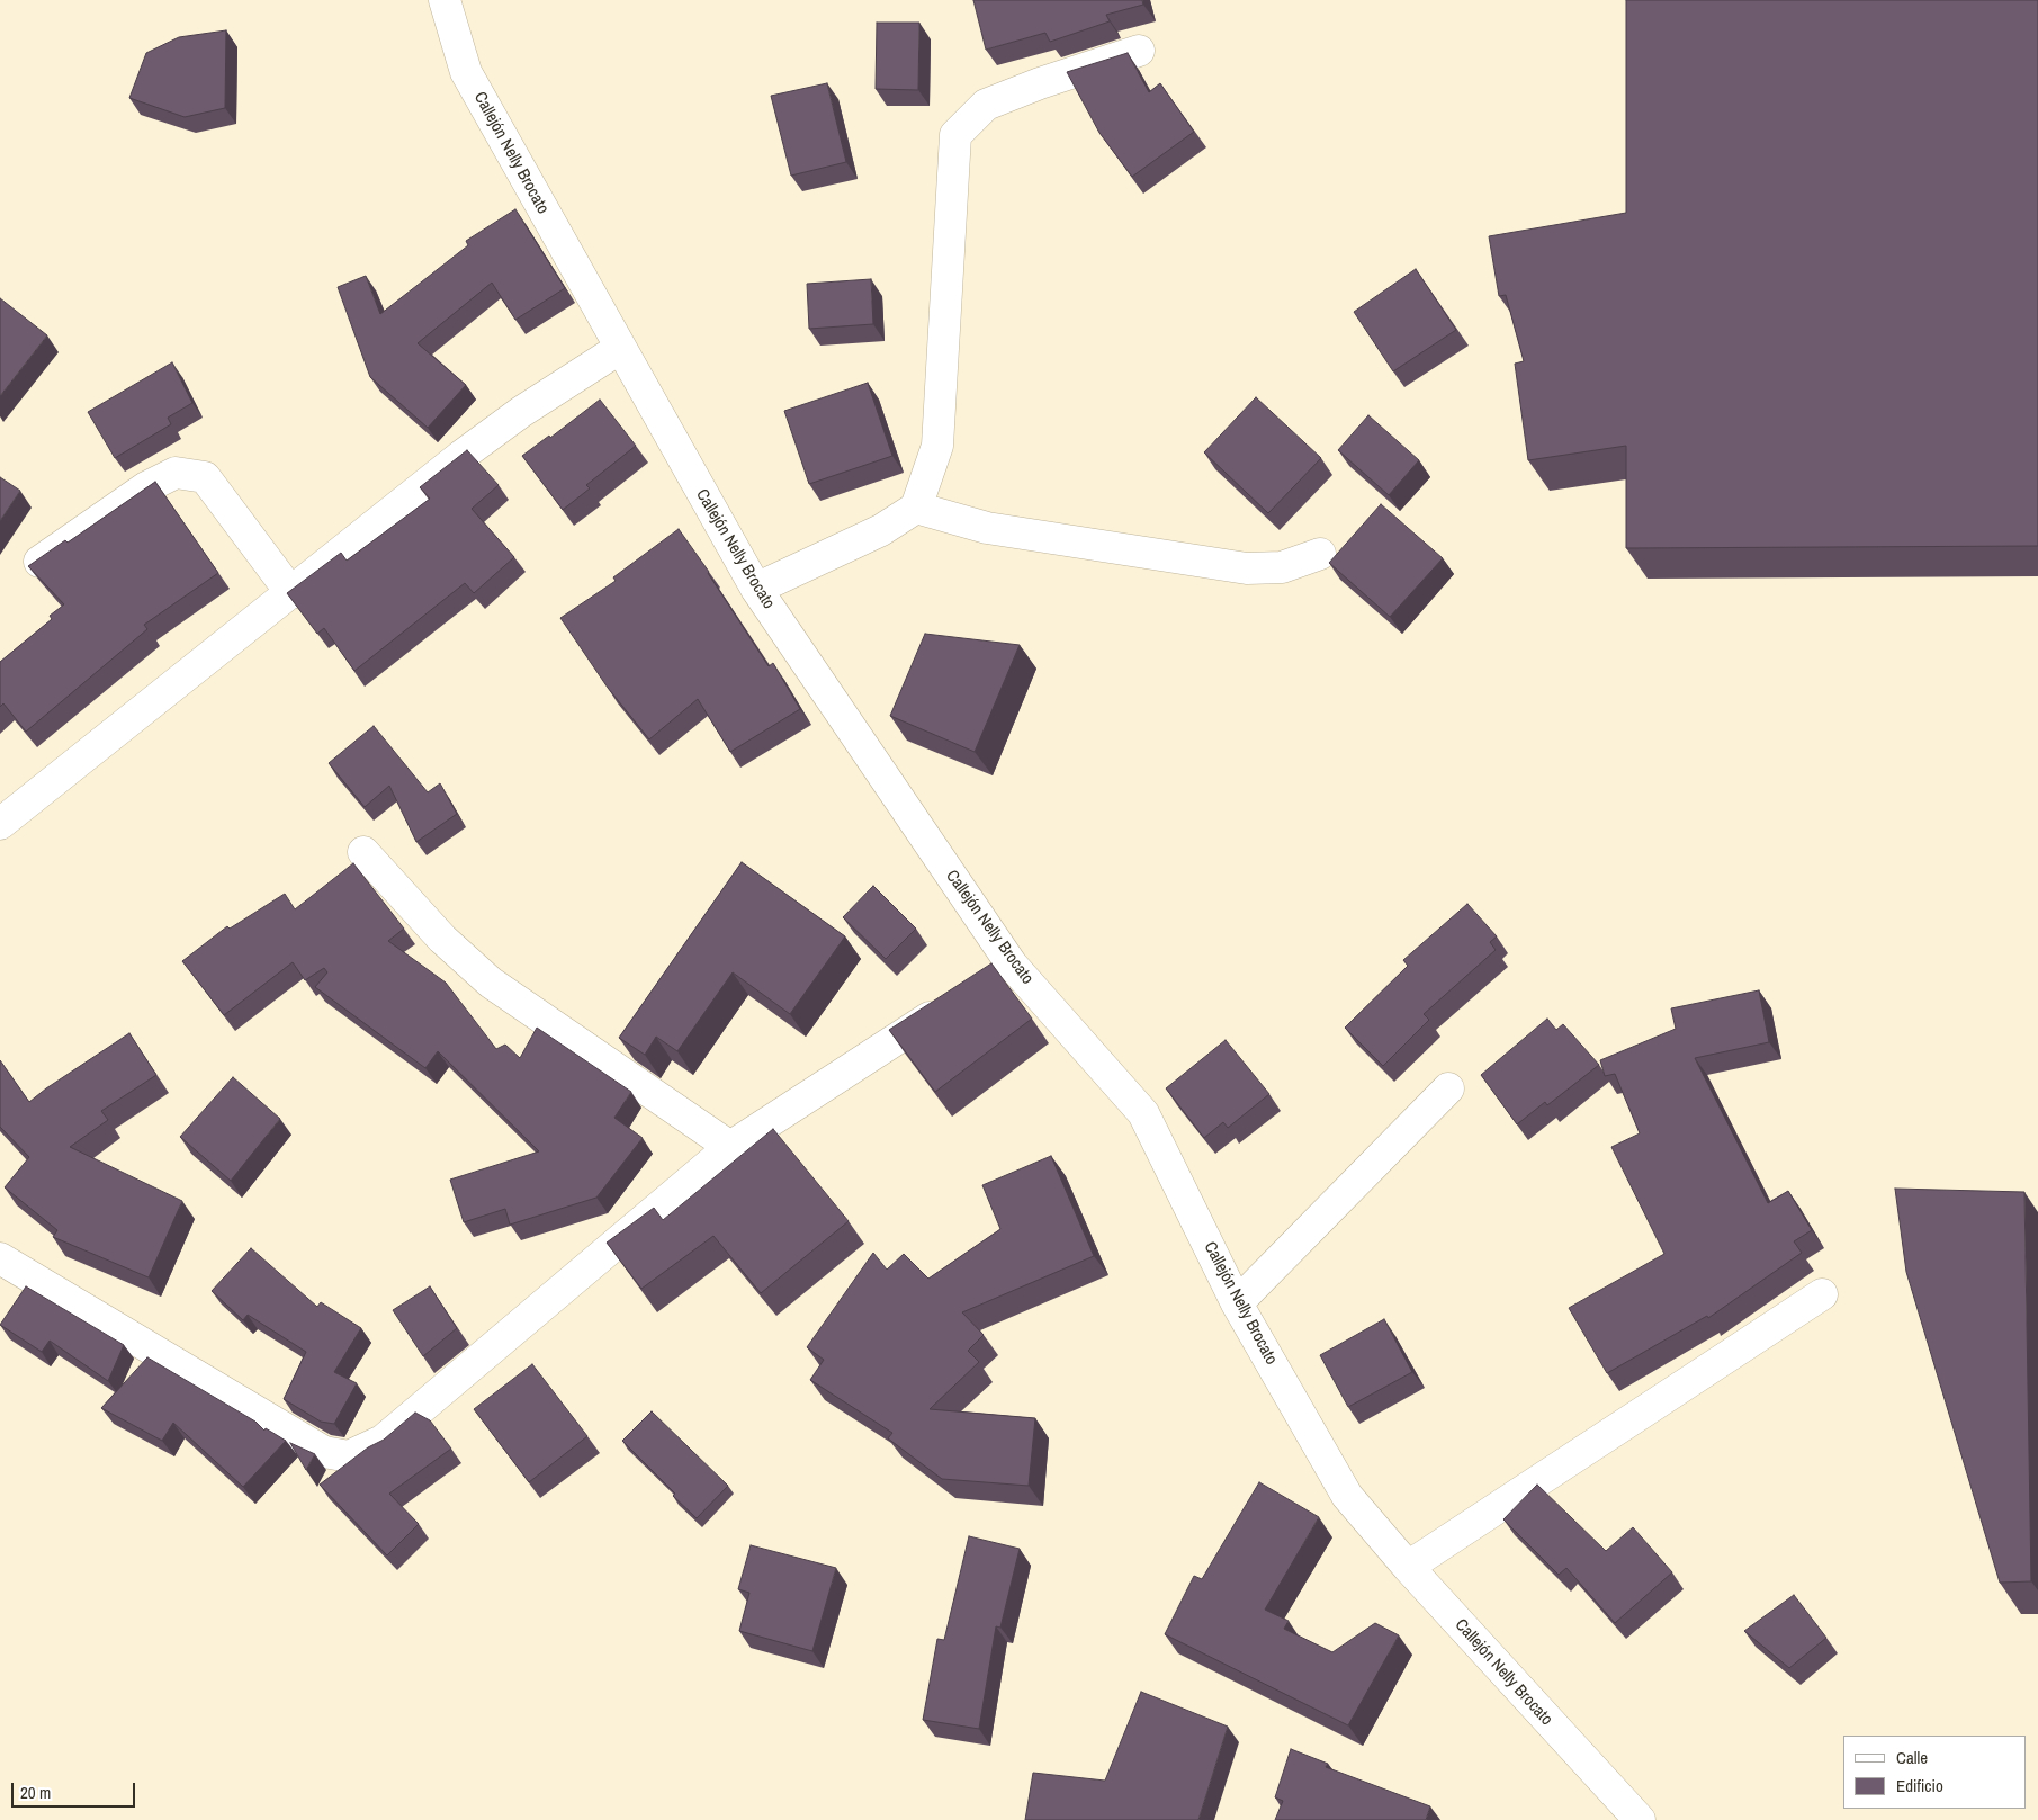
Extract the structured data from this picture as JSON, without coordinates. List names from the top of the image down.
{
  "streets": {
    "street": ["Callejón Nelly Brocato"]
  },
  "legend": ["Calle", "Edificio"],
  "scale_bar": "20 m"
}
